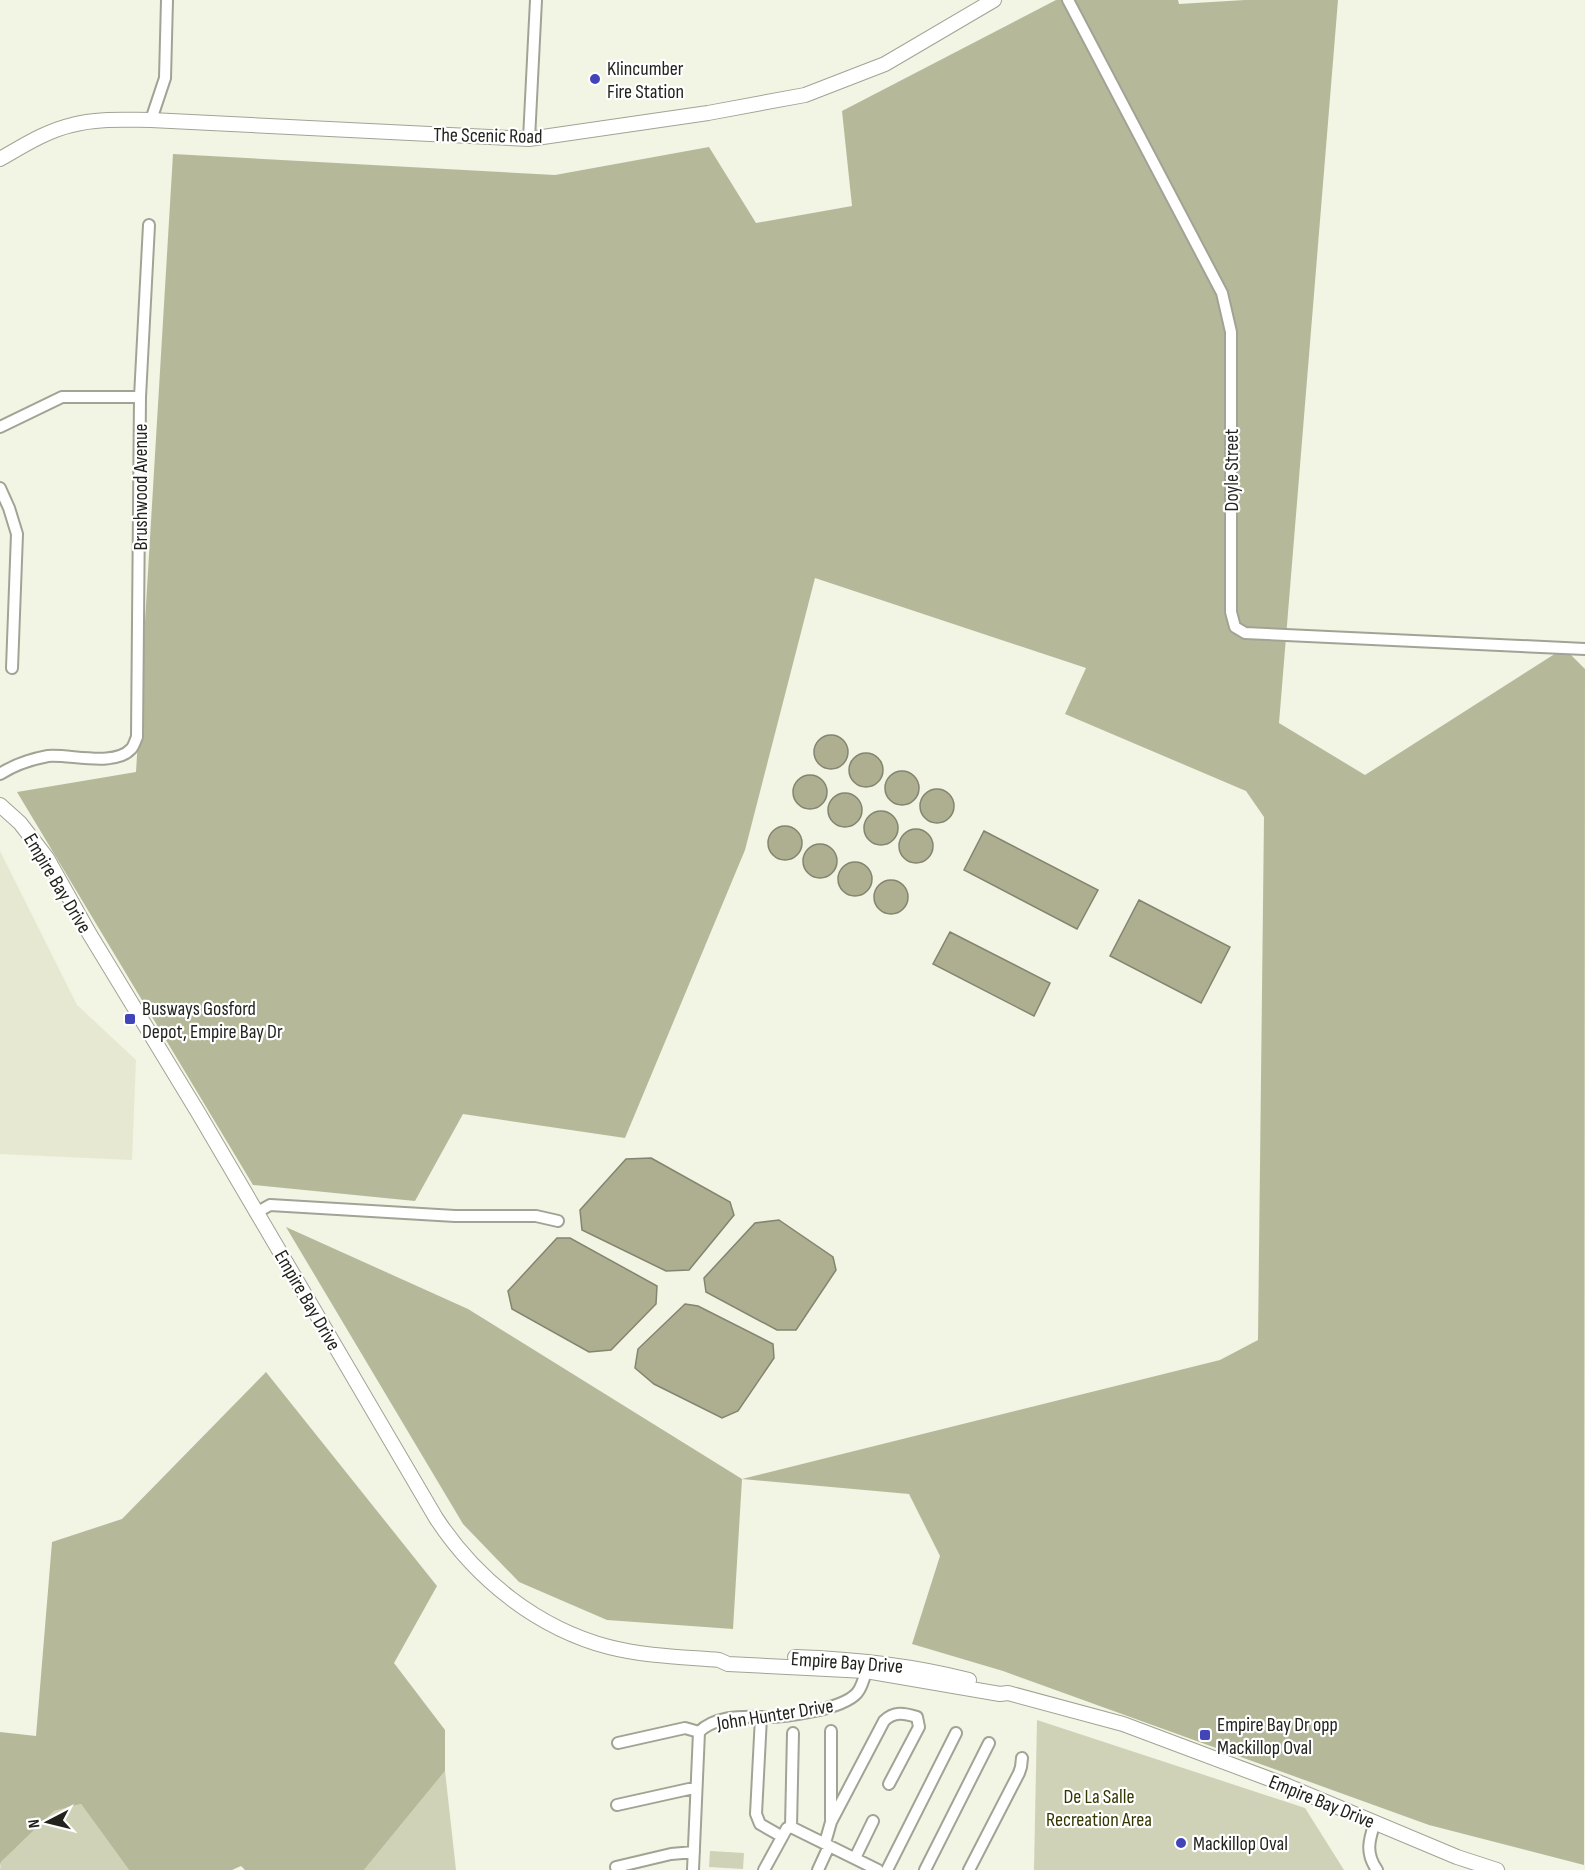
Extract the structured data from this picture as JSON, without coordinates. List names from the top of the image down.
{
  "streets": {
    "main road": ["The Scenic Road", "Empire Bay Drive"],
    "street": ["Doyle Street", "Brushwood Avenue", "John Hunter Drive"]
  },
  "crossings": [
    ["Empire Bay Drive", "John Hunter Drive"]
  ],
  "parks": ["De La Salle Recreation Area"],
  "places": {
    "other": ["KIincumber Fire Station", "Mackillop Oval"],
    "transit": ["Busways Gosford Depot, Empire Bay Dr", "Empire Bay Dr opp Mackillop Oval"]
  },
  "north": "left"
}
